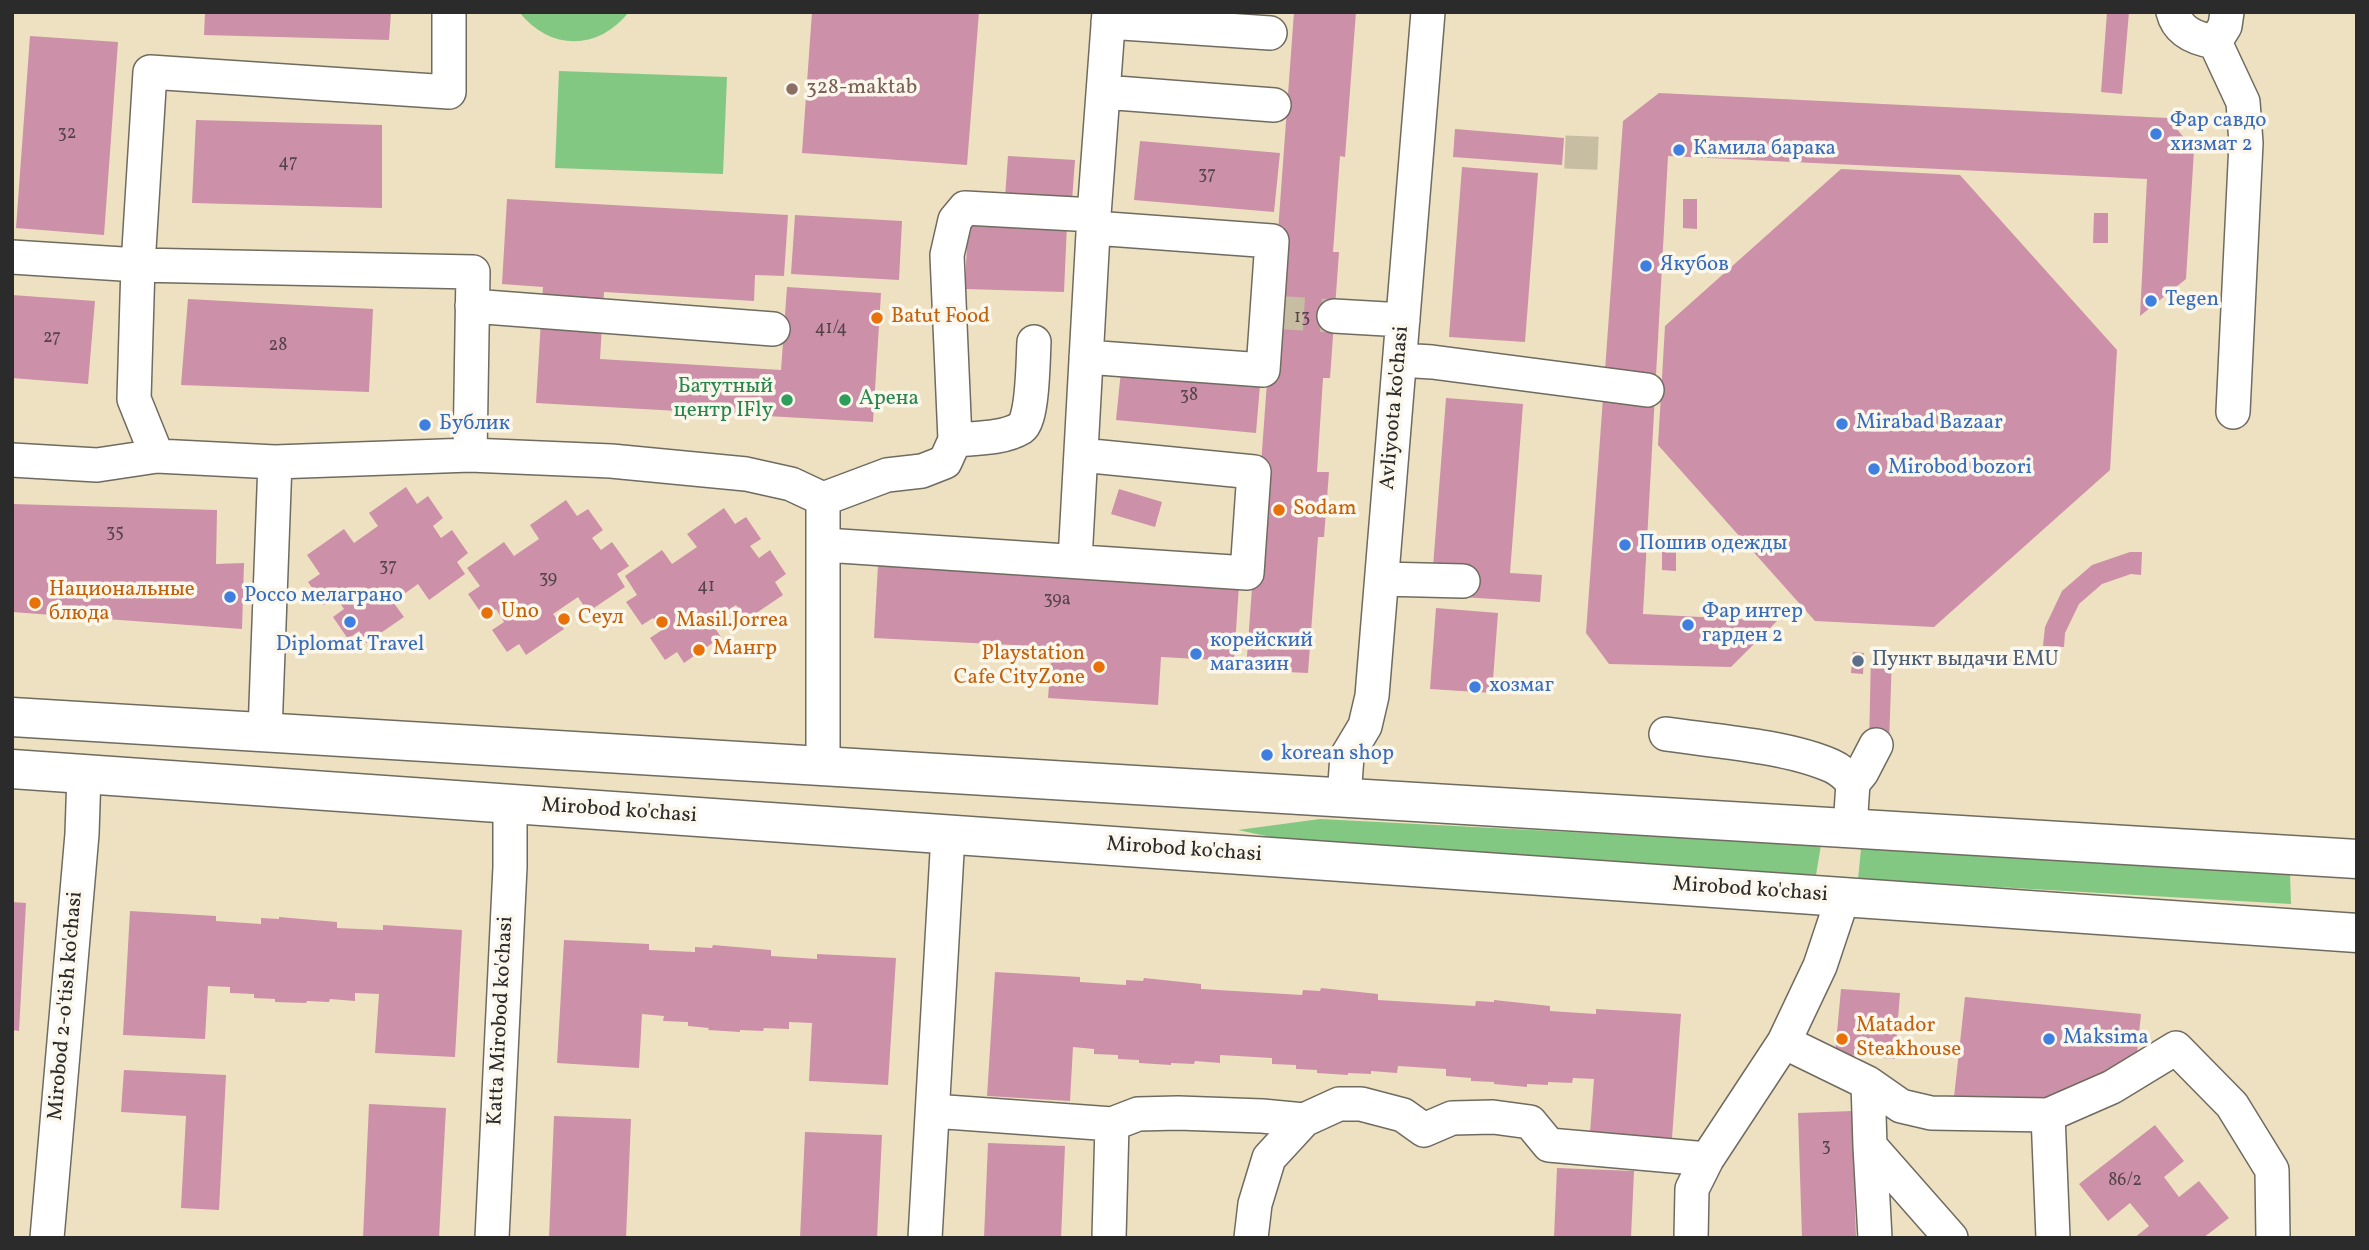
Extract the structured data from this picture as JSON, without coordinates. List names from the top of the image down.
{
  "streets": {
    "main road": ["Mirobod ko'chasi"],
    "street": ["Avliyoota ko'chasi", "Mirobod 2-o'tish ko'chasi", "Katta Mirobod ko'chasi"]
  },
  "crossings": [
    ["Mirobod ko'chasi", "Mirobod 2-o'tish ko'chasi"],
    ["Mirobod ko'chasi", "Katta Mirobod ko'chasi"]
  ],
  "places": [
    "328-maktab",
    "Фар савдо хизмат 2",
    "Камила барака",
    "Якубов",
    "Tegen",
    "Batut Food",
    "Батутный центр IFly",
    "Арена",
    "Mirabad Bazaar",
    "Бублик",
    "Mirobod bozori",
    "Sodam",
    "Пошив одежды",
    "Россо мелаграно",
    "Национальные блюда",
    "Uno",
    "Сеул",
    "Diplomat Travel",
    "Masil.Jorrea",
    "Фар интер гарден 2",
    "Мангр",
    "корейский магазин",
    "Пункт выдачи EMU",
    "Playstation Cafe CityZone",
    "хозмаг",
    "korean shop",
    "Matador Steakhouse",
    "Maksima"
  ],
  "house_numbers": [
    "32",
    "47",
    "37",
    "13",
    "41/4",
    "27",
    "28",
    "38",
    "35",
    "37",
    "39",
    "41",
    "39а",
    "3",
    "86/2"
  ]
}
